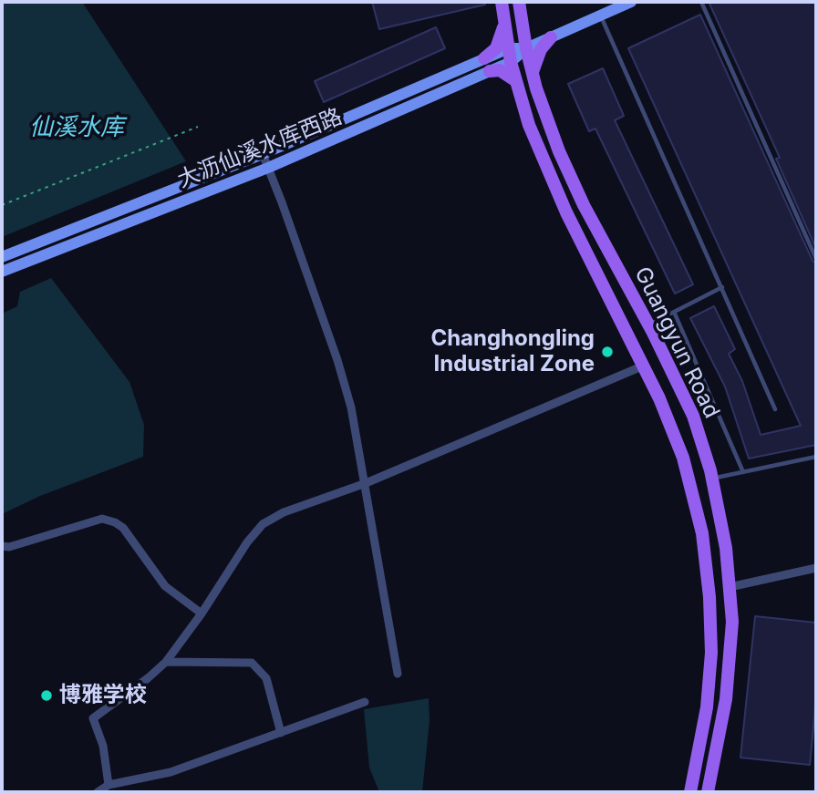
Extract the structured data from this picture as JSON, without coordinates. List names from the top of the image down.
{
  "streets": {
    "main road": ["Guangyun Road"],
    "street": ["大沥仙溪水库西路"]
  },
  "water": ["仙溪水库"],
  "places": ["Changhongling Industrial Zone", "博雅学校"]
}
